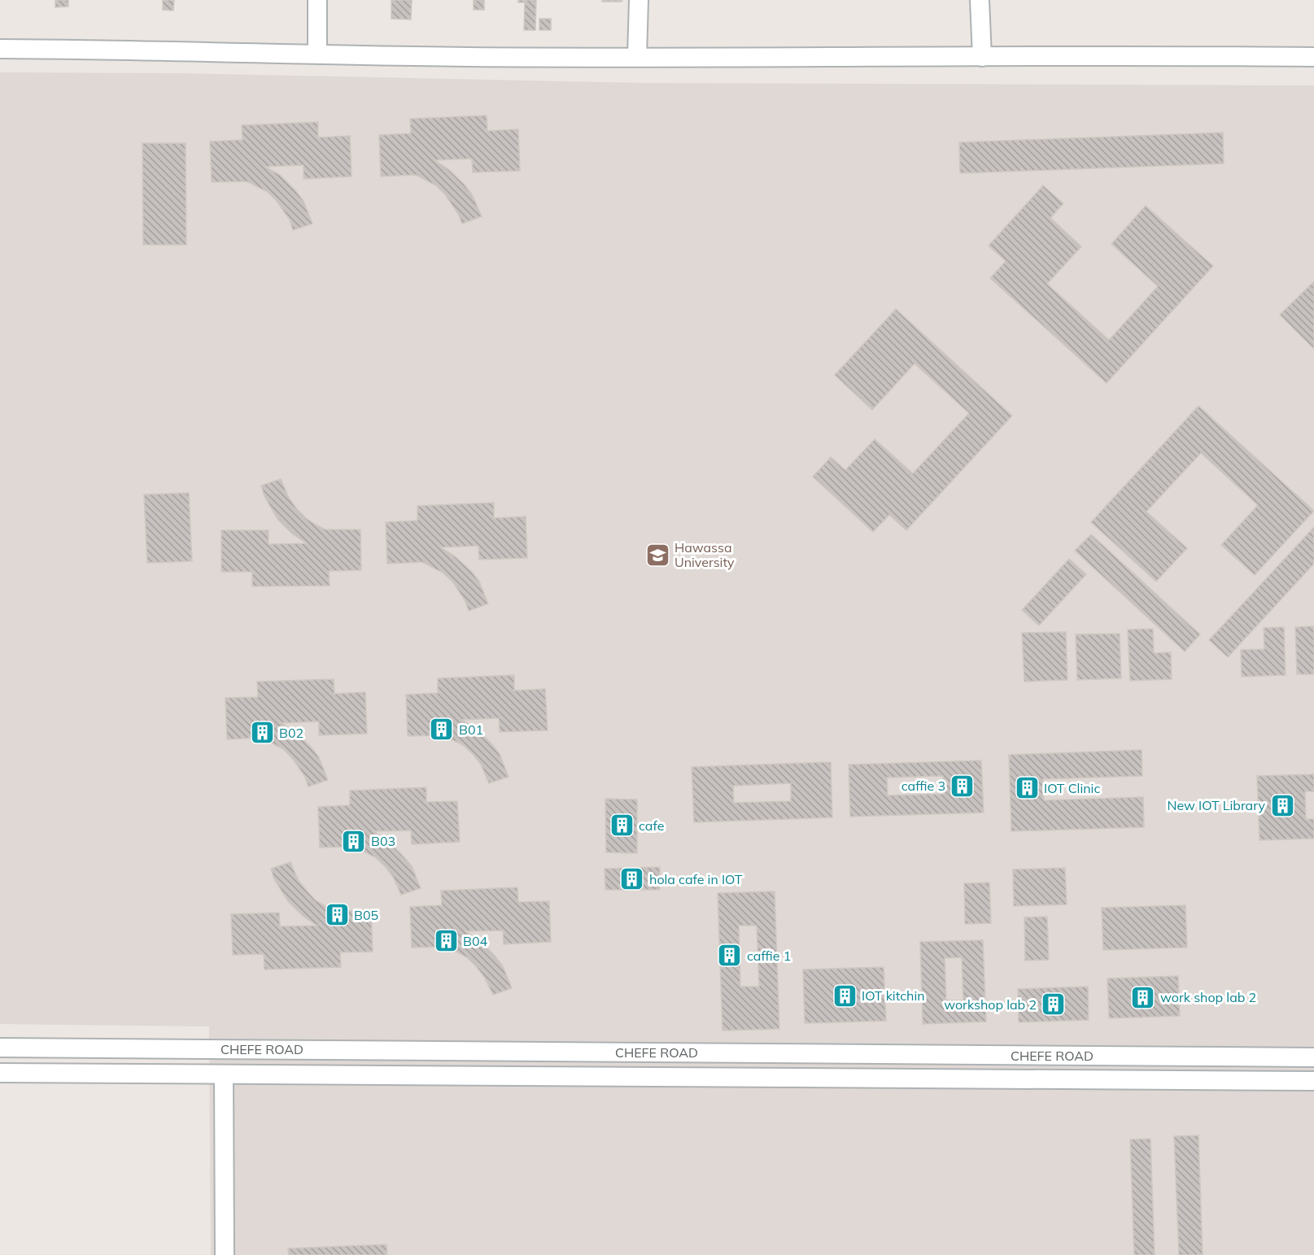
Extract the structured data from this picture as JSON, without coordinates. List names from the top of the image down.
{
  "streets": {
    "street": ["CHEFE ROAD"]
  },
  "places": {
    "school or university": ["Hawassa University"],
    "building": [
      "B01",
      "B02",
      "caffie 3",
      "IOT Clinic",
      "New IOT Library",
      "cafe",
      "B03",
      "hola cafe in IOT",
      "B05",
      "B04",
      "caffie 1",
      "IOT kitchin",
      "work shop lab 2",
      "workshop lab 2"
    ]
  }
}
